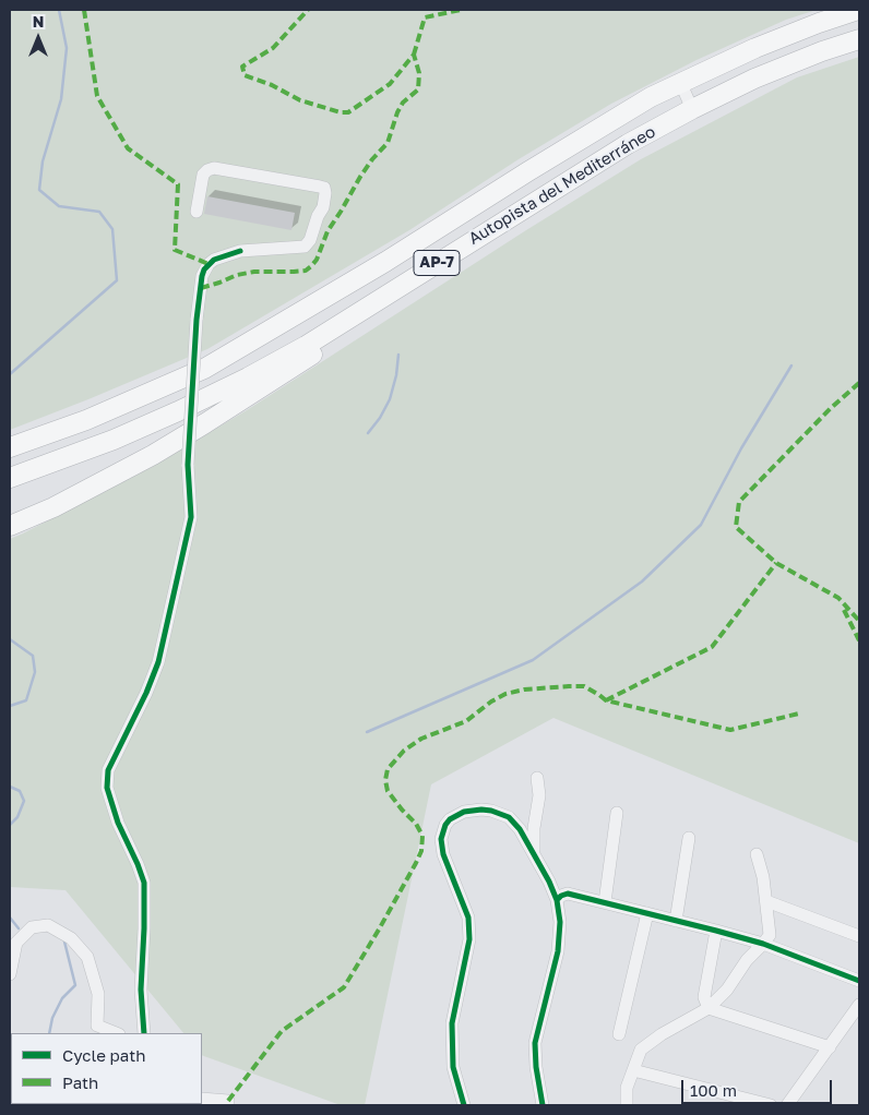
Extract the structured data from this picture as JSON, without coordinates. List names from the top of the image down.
{
  "streets": {
    "highway": ["Autopista del Mediterráneo", "AP-7"]
  },
  "legend": ["Cycle path", "Path"],
  "scale_bar": "100 m",
  "north": "top"
}
